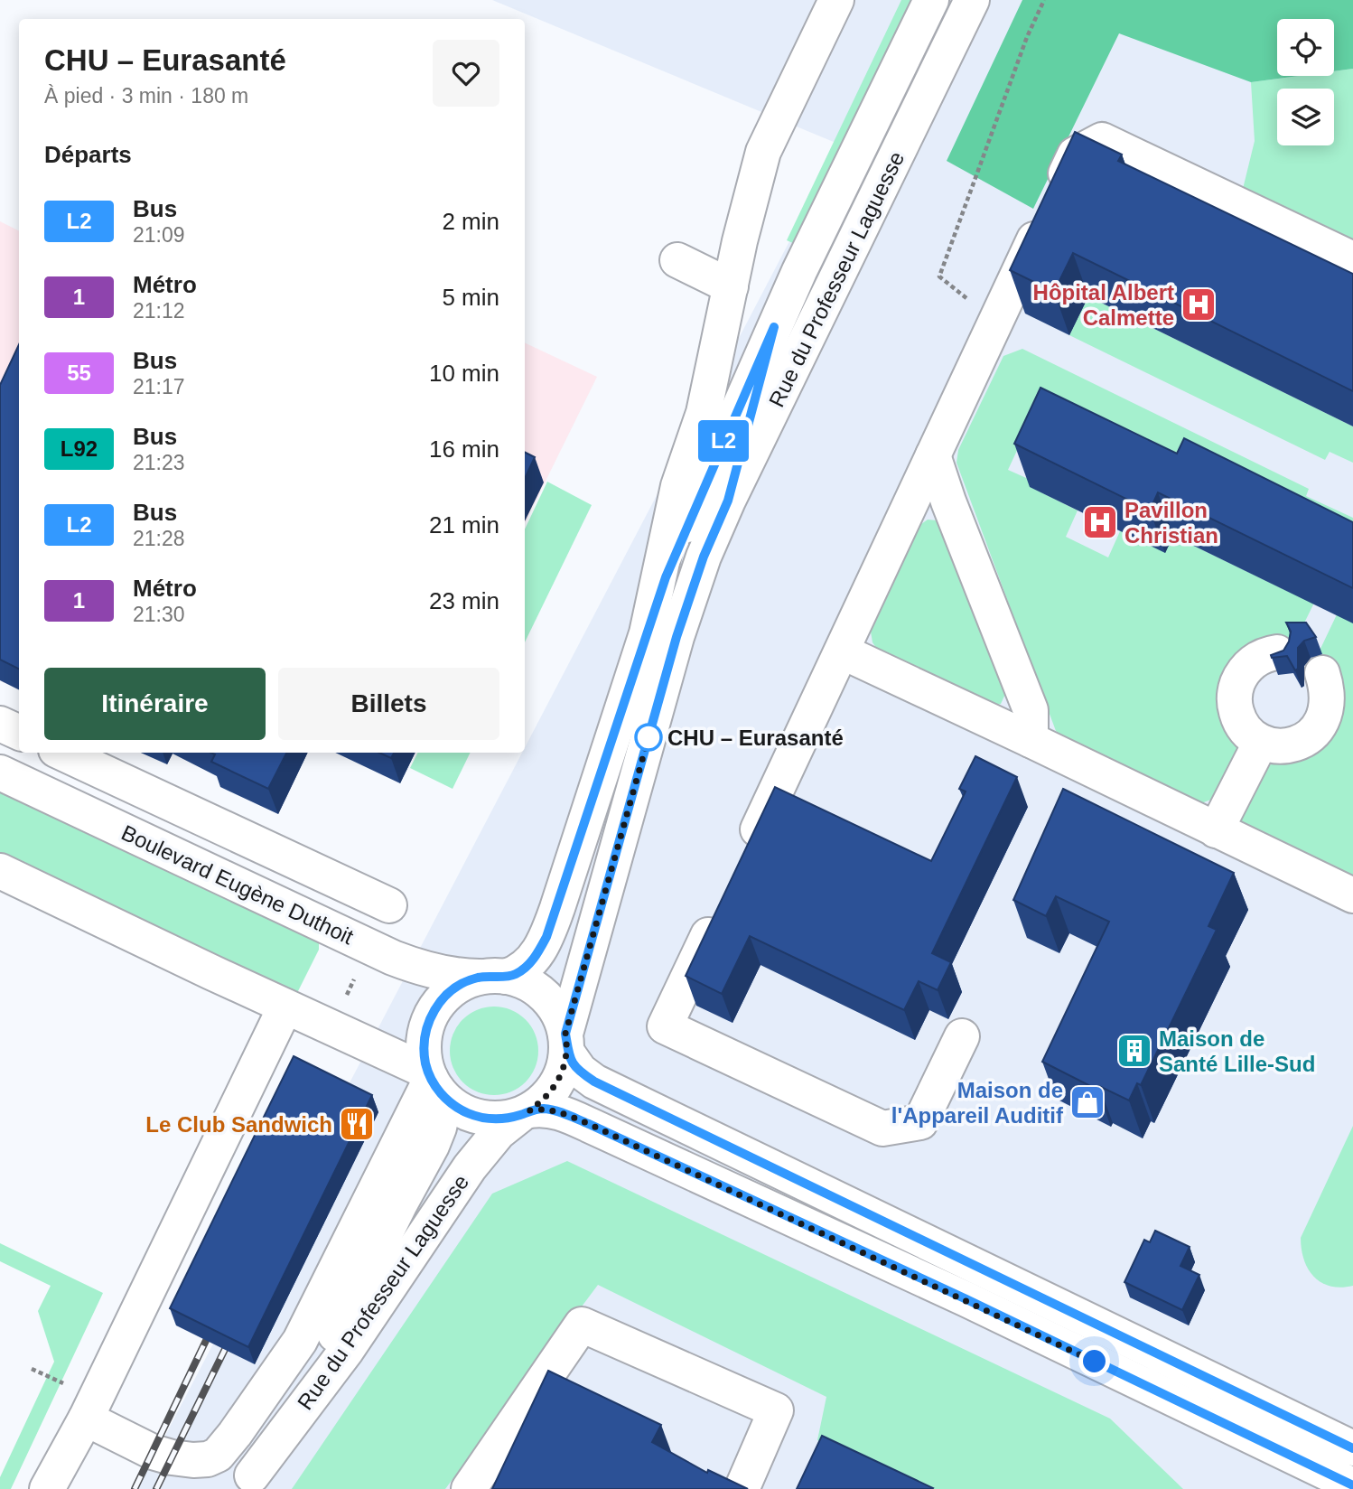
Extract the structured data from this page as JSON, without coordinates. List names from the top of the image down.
{
  "streets": {
    "street": ["Rue du Professeur Laguesse", "Boulevard Eugène Duthoit"]
  },
  "crossings": [
    ["Rue du Professeur Laguesse", "Boulevard Eugène Duthoit"]
  ],
  "places": {
    "hospital": ["Hôpital Albert Calmette", "Pavillon Christian"],
    "other": ["CHU – Eurasanté"],
    "building": ["Maison de Santé Lille-Sud"],
    "shop": ["Maison de l'Appareil Auditif"],
    "restaurant": ["Le Club Sandwich"]
  },
  "lines": ["bus line L2"],
  "page": {
    "on_map": "L2",
    "heading": [
      ["CHU – Eurasanté", "À pied · 3 min · 180 m"],
      "Départs"
    ],
    "list": [
      {
        "mark": "L2",
        "name": "Bus",
        "note": "21:09",
        "value": "2 min"
      },
      {
        "mark": "1",
        "name": "Métro",
        "note": "21:12",
        "value": "5 min"
      },
      {
        "mark": "55",
        "name": "Bus",
        "note": "21:17",
        "value": "10 min"
      },
      {
        "mark": "L92",
        "name": "Bus",
        "note": "21:23",
        "value": "16 min"
      },
      {
        "mark": "L2",
        "name": "Bus",
        "note": "21:28",
        "value": "21 min"
      },
      {
        "mark": "1",
        "name": "Métro",
        "note": "21:30",
        "value": "23 min"
      }
    ],
    "buttons": ["Itinéraire", "Billets"]
  }
}
